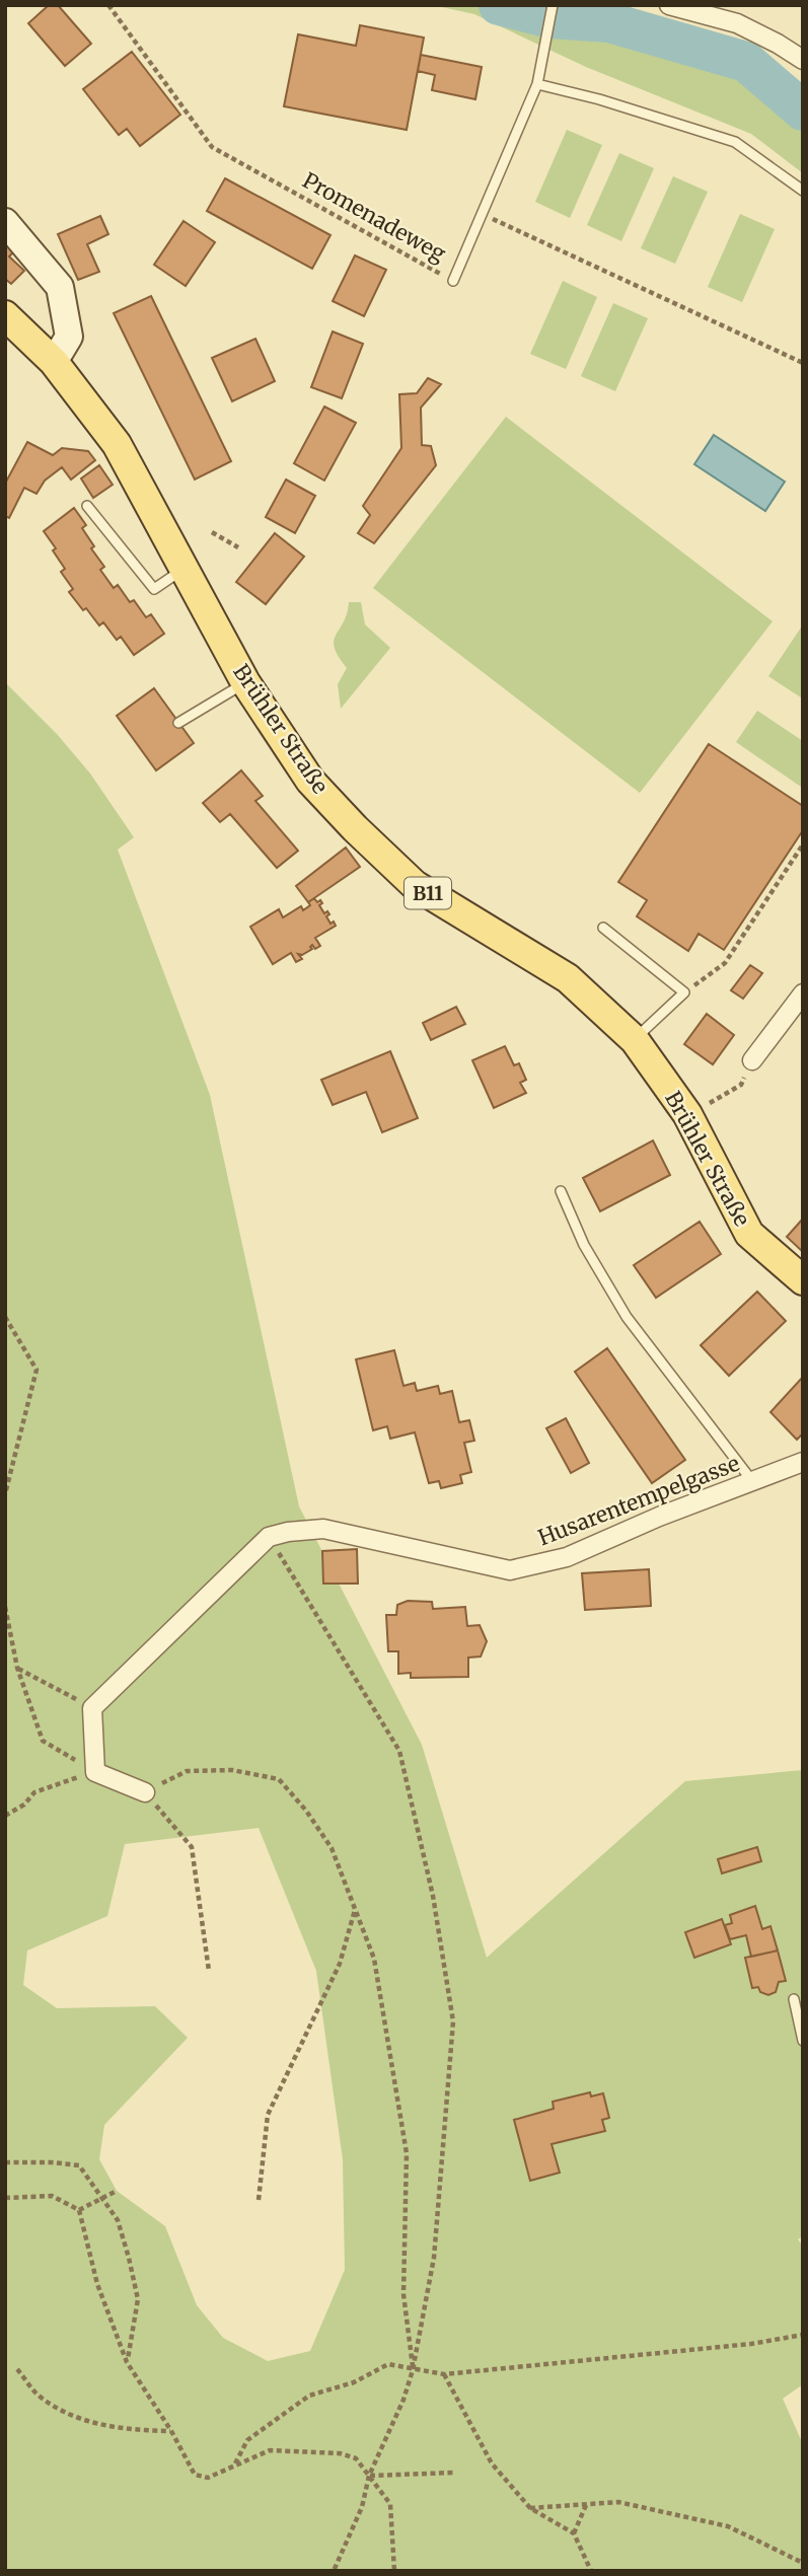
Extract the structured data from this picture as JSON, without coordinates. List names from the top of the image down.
{
  "streets": {
    "main road": ["Brühler Straße", "B11"],
    "street": ["Husarentempelgasse"],
    "lane": ["Promenadeweg"]
  },
  "crossings": [
    ["Brühler Straße", "B11"]
  ]
}
